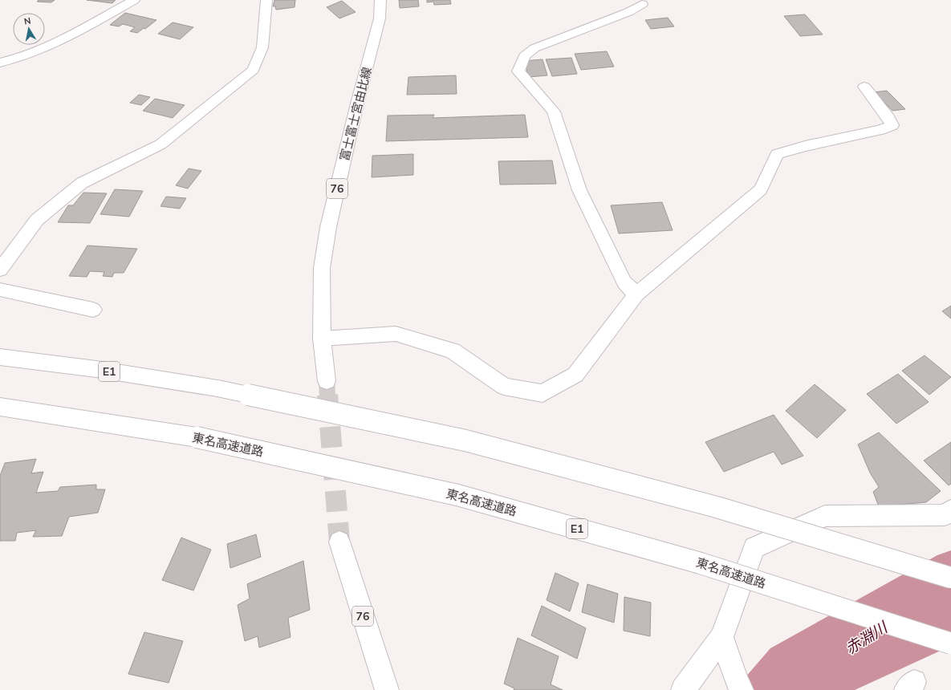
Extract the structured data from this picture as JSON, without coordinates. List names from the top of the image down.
{
  "streets": {
    "main road": [
      "富士富士宮由比線",
      "76",
      "E1",
      "東名高速道路"
    ]
  },
  "water": ["赤淵川"],
  "north": "top"
}
